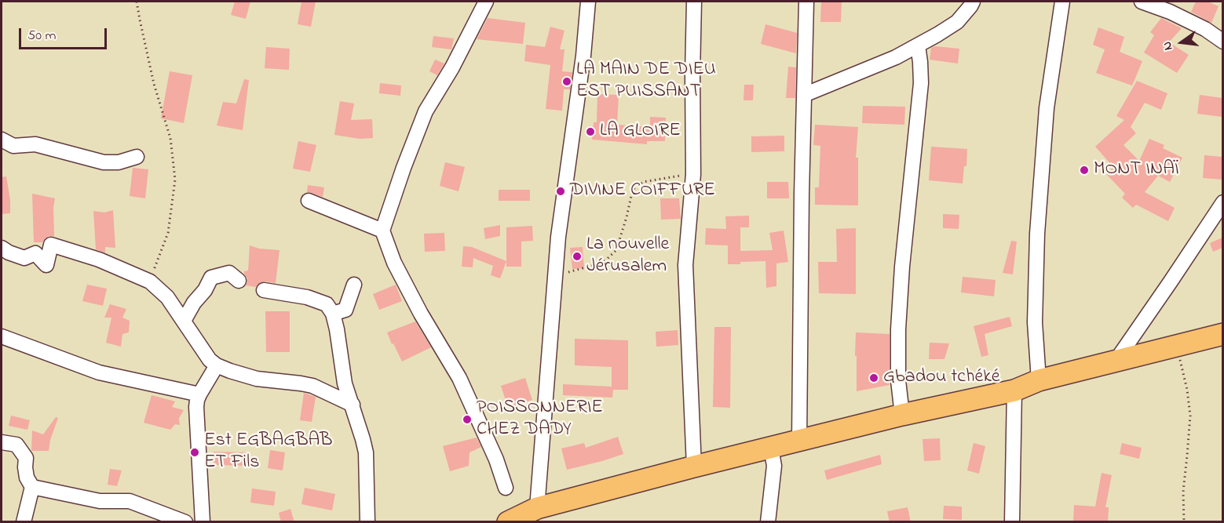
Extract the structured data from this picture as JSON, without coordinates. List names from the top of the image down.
{
  "places": [
    "LA MAIN DE DIEU EST PUISSANT",
    "LA GLOIRE",
    "MONT INAÏ",
    "DIVINE COIFFURE",
    "La nouvelle Jérusalem",
    "Gbadou tchéké",
    "POISSONNERIE CHEZ DADY",
    "Est EGBAGBAB ET Fils"
  ],
  "scale_bar": "50 m",
  "north": "left"
}
